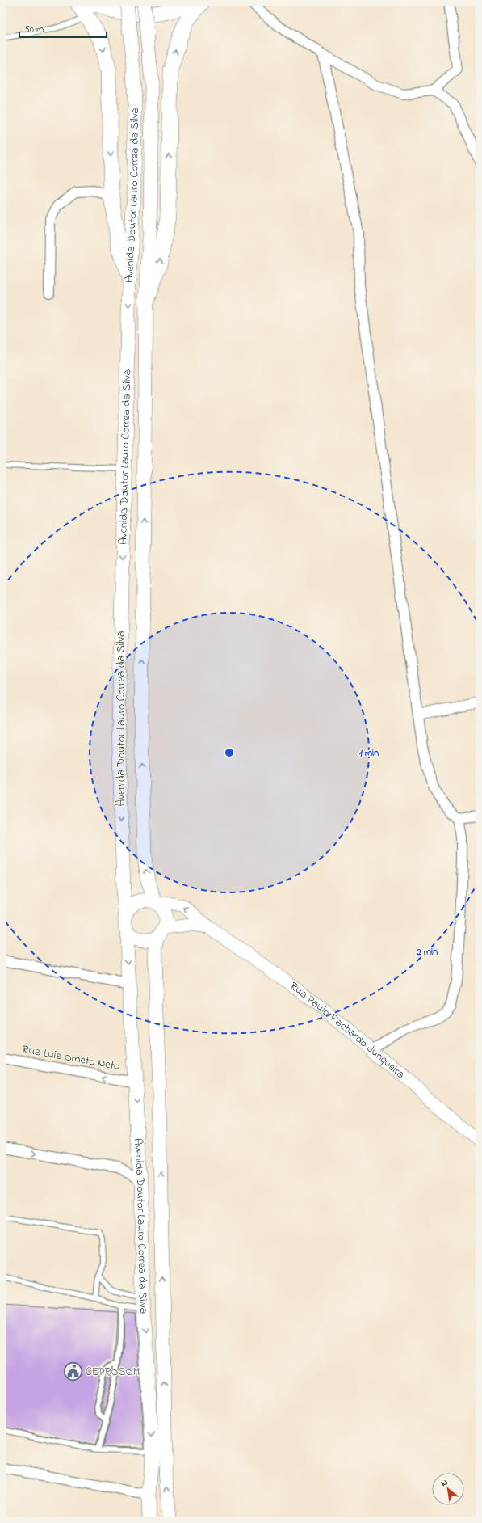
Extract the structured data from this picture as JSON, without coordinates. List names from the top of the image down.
{
  "streets": {
    "main road": ["Avenida Doutor Lauro Correa da Silva"],
    "street": ["Rua Paulo Fachardo Junqueira", "Rua Luís Ometo Neto"]
  },
  "crossings": [
    ["Avenida Doutor Lauro Correa da Silva", "Rua Paulo Fachardo Junqueira"],
    ["Avenida Doutor Lauro Correa da Silva", "Rua Luís Ometo Neto"]
  ],
  "one_way": ["Rua Luís Ometo Neto"],
  "places": {
    "public building": ["CEPROSOM"]
  },
  "scale_bar": "50 m",
  "north": "top left",
  "rings": ["1 min", "2 min"]
}
